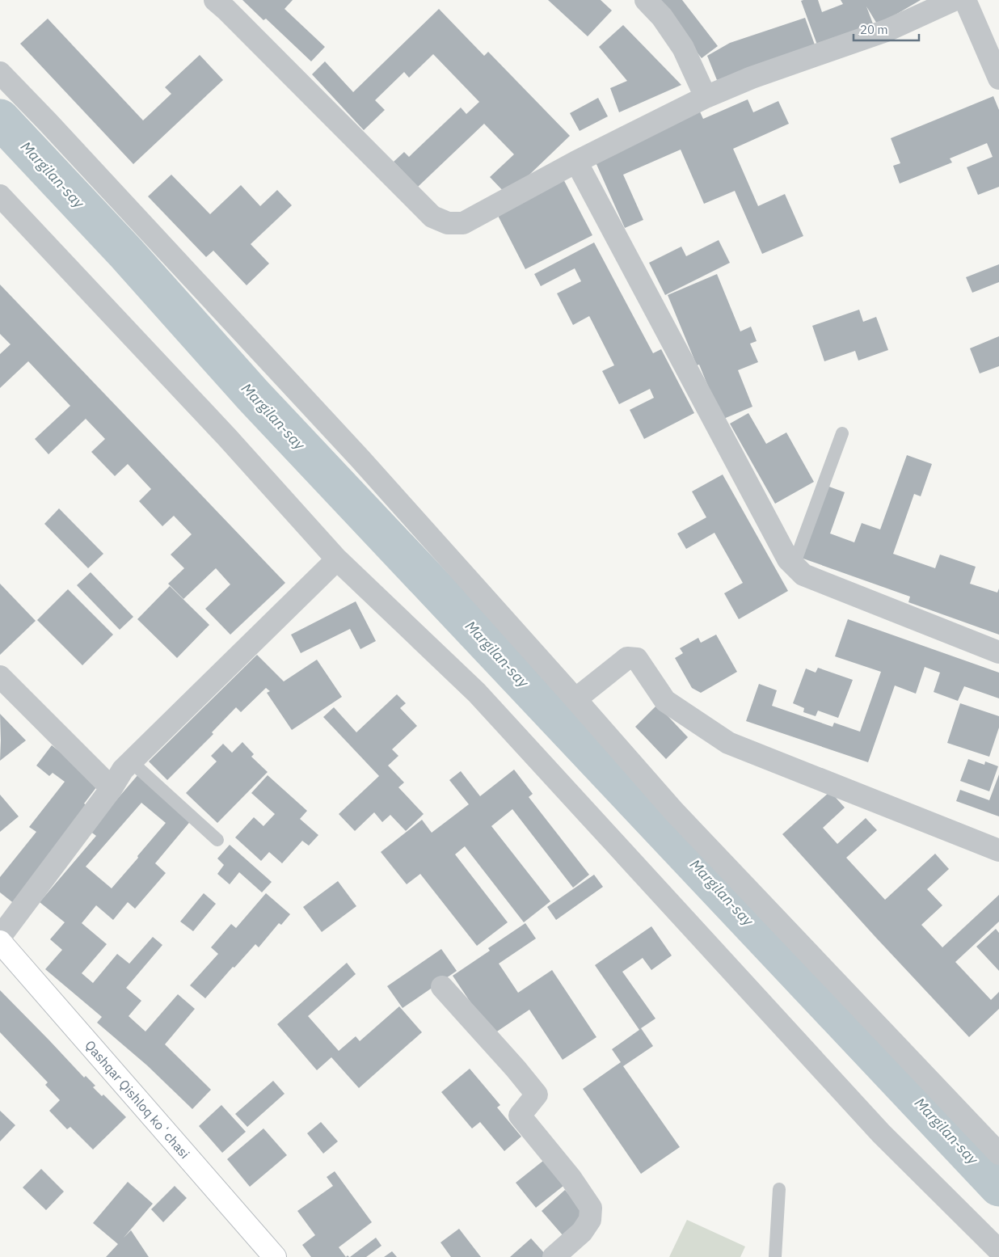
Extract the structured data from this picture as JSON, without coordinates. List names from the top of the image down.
{
  "streets": {
    "main road": ["Qashqar Qishloq koʻchasi"]
  },
  "water": ["Margilan-say"],
  "scale_bar": "20 m"
}
